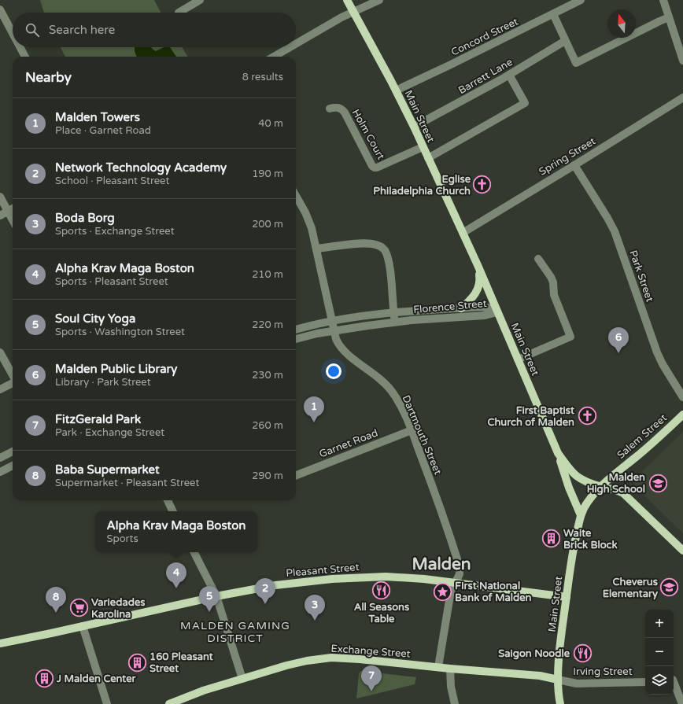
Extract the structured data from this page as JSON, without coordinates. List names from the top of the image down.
{
  "streets": {
    "main road": [
      "Main Street",
      "Salem Street",
      "Pleasant Street",
      "Exchange Street"
    ],
    "street": [
      "Concord Street",
      "Barrett Lane",
      "Holm Court",
      "Spring Street",
      "Park Street",
      "Florence Street",
      "Dartmouth Street",
      "Garnet Road",
      "Irving Street"
    ]
  },
  "crossings": [
    ["Concord Street", "Main Street"],
    ["Barrett Lane", "Main Street"],
    ["Main Street", "Holm Court"],
    ["Main Street", "Spring Street"],
    ["Main Street", "Florence Street"],
    ["Main Street", "Salem Street"],
    ["Main Street", "Pleasant Street"],
    ["Main Street", "Exchange Street"],
    ["Main Street", "Irving Street"],
    ["Spring Street", "Park Street"],
    ["Dartmouth Street", "Garnet Road"],
    ["Dartmouth Street", "Pleasant Street"],
    ["Dartmouth Street", "Exchange Street"],
    ["Exchange Street", "Irving Street"]
  ],
  "districts": ["Malden", "MALDEN GAMING DISTRICT"],
  "places": {
    "church": ["Eglise Philadelphia Church", "First Baptist Church of Malden"],
    "school or university": ["Malden High School", "Cheverus Elementary"],
    "building": ["Waite Brick Block", "160 Pleasant Street", "J Malden Center"],
    "restaurant": ["All Seasons Table", "Saigon Noodle"],
    "place": ["FIrst National Bank of Malden"],
    "supermarket": ["Variedades Karolina"]
  },
  "north": "top",
  "page": {
    "search": "Search here",
    "heading": ["Nearby", "8 results"],
    "list": [
      {
        "mark": "1",
        "name": "Malden Towers",
        "note": "Place · Garnet Road",
        "value": "40 m"
      },
      {
        "mark": "2",
        "name": "Network Technology Academy",
        "note": "School · Pleasant Street",
        "value": "190 m"
      },
      {
        "mark": "3",
        "name": "Boda Borg",
        "note": "Sports · Exchange Street",
        "value": "200 m"
      },
      {
        "mark": "4",
        "name": "Alpha Krav Maga Boston",
        "note": "Sports · Pleasant Street",
        "value": "210 m"
      },
      {
        "mark": "5",
        "name": "Soul City Yoga",
        "note": "Sports · Washington Street",
        "value": "220 m"
      },
      {
        "mark": "6",
        "name": "Malden Public Library",
        "note": "Library · Park Street",
        "value": "230 m"
      },
      {
        "mark": "7",
        "name": "FitzGerald Park",
        "note": "Park · Exchange Street",
        "value": "260 m"
      },
      {
        "mark": "8",
        "name": "Baba Supermarket",
        "note": "Supermarket · Pleasant Street",
        "value": "290 m"
      }
    ],
    "pins": [
      "6",
      "1",
      "4",
      "2",
      "5",
      "8",
      "3",
      "7"
    ],
    "popup": ["Alpha Krav Maga Boston", "Sports"],
    "map_buttons": ["+", "−"]
  }
}
